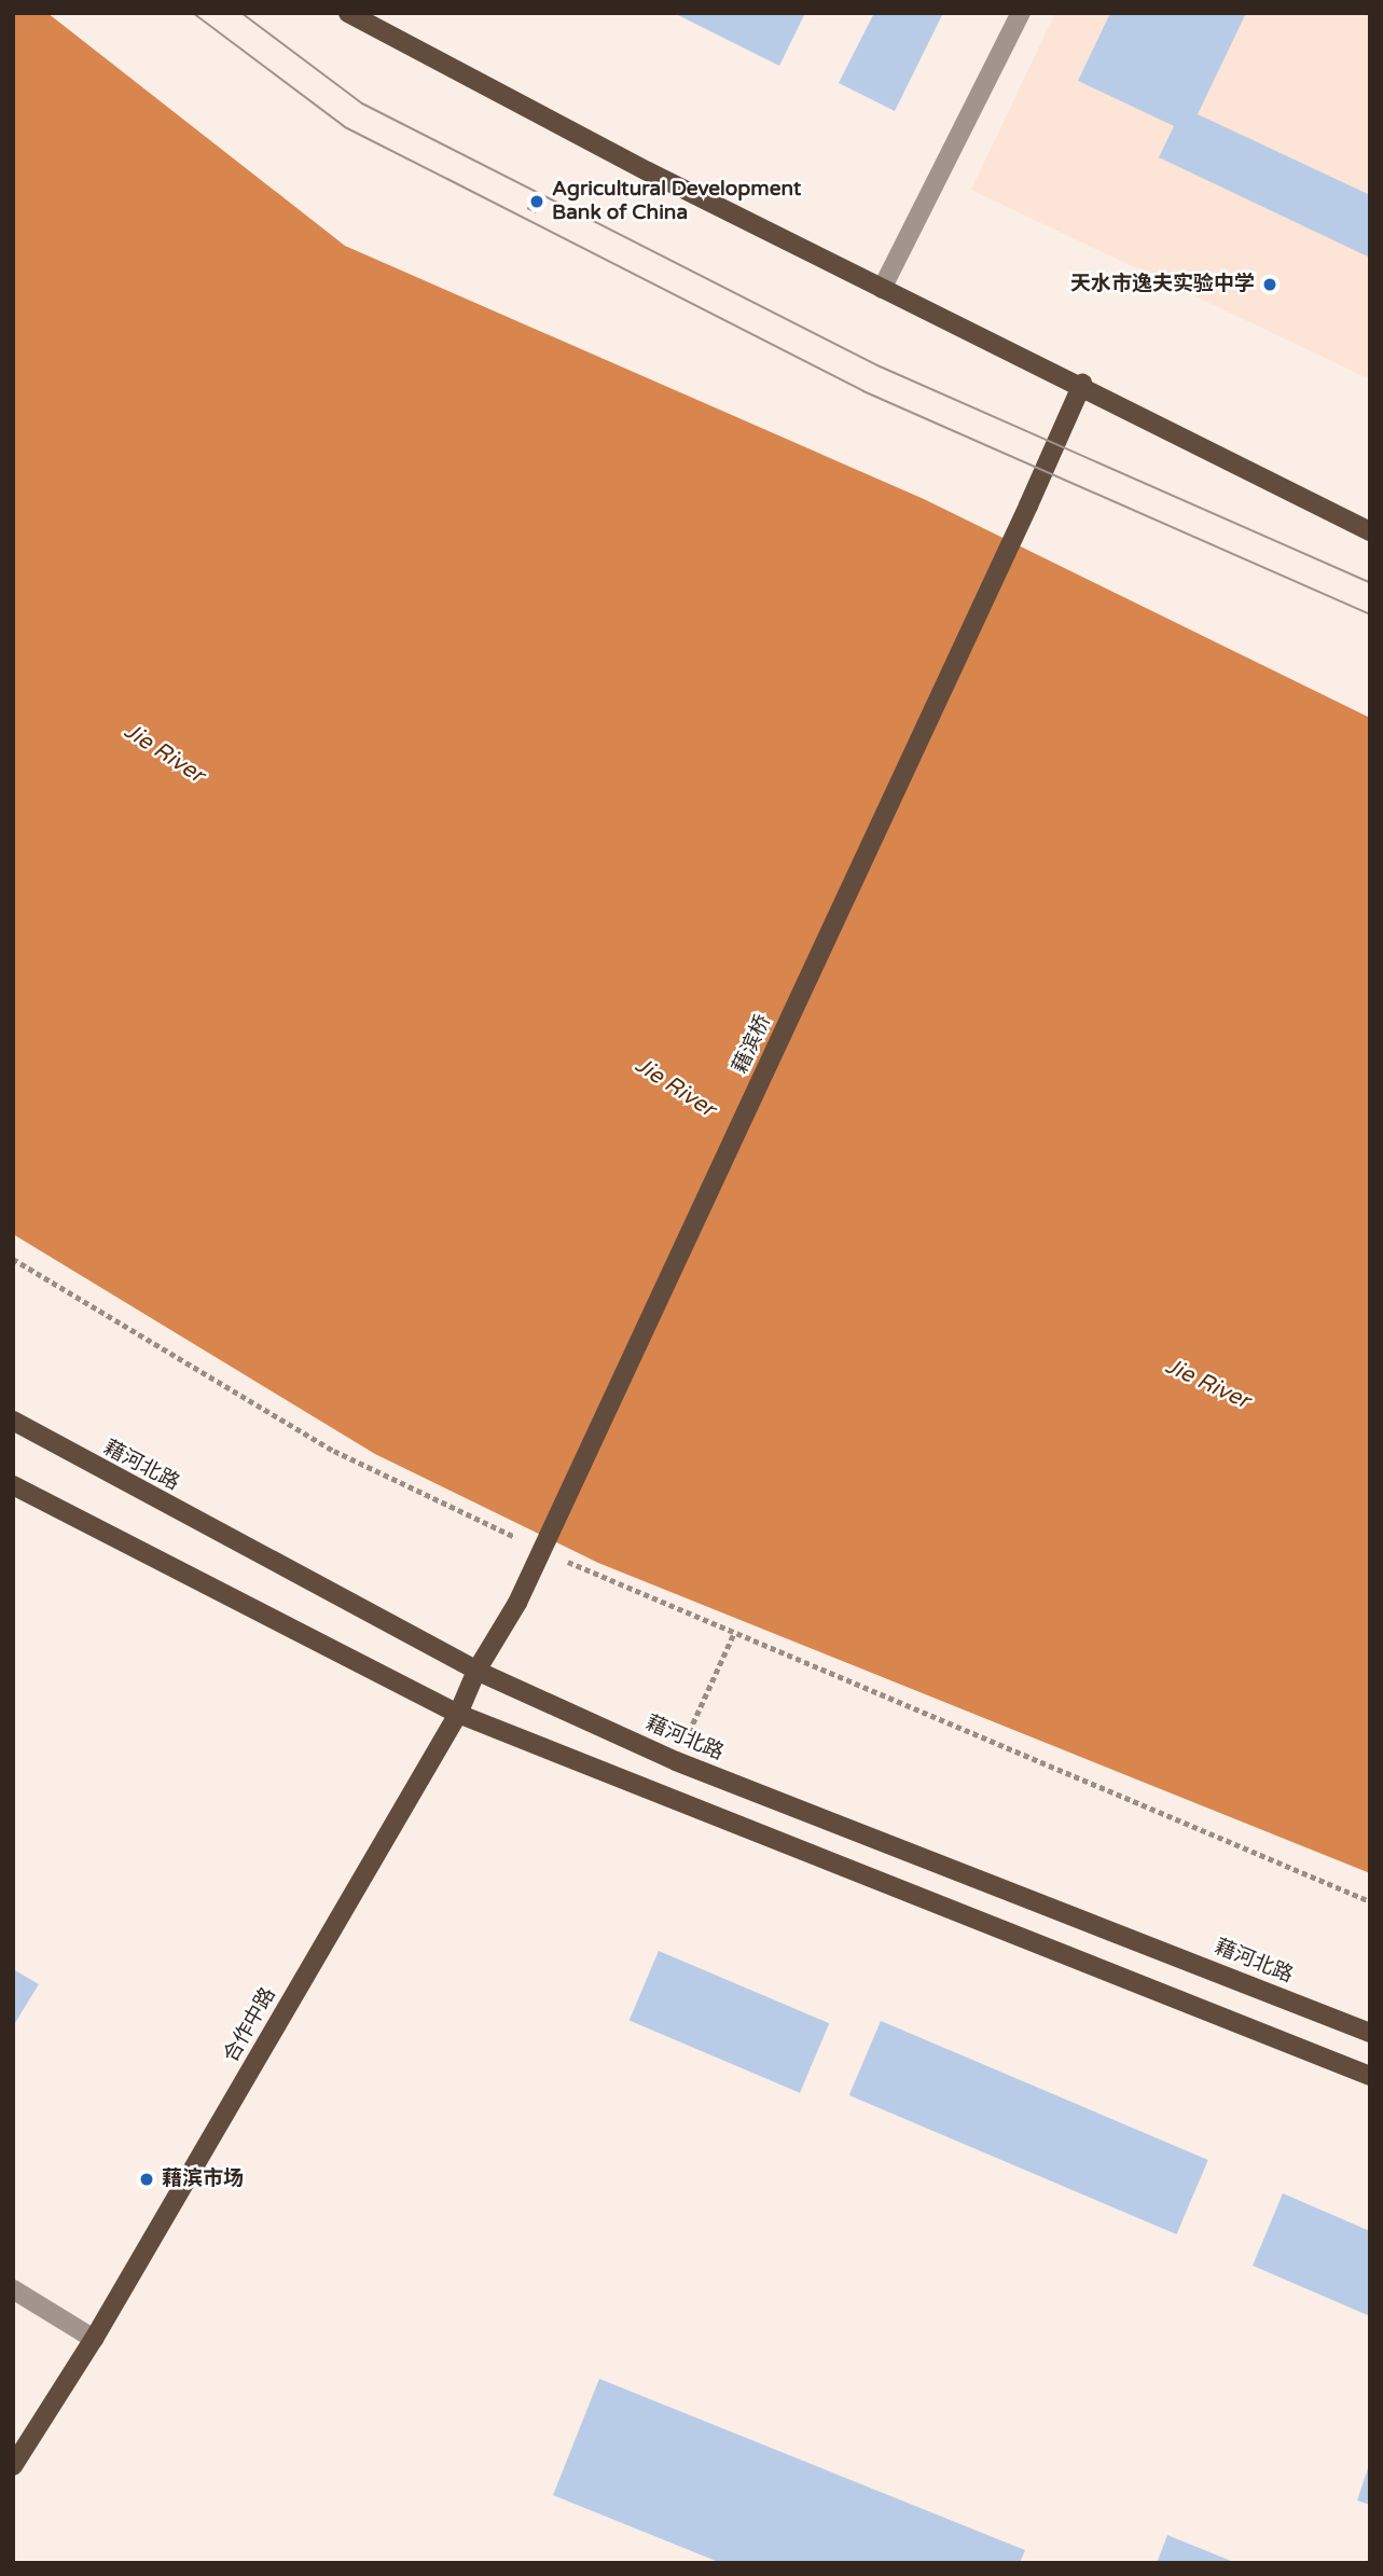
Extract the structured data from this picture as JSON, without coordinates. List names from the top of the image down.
{
  "streets": {
    "main road": ["藉滨桥", "藉河北路", "合作中路"]
  },
  "crossings": [
    ["藉滨桥", "合作中路"],
    ["藉河北路", "合作中路"]
  ],
  "water": ["Jie River"],
  "places": ["Agricultural Development Bank of China", "天水市逸夫实验中学", "藉滨市场"]
}
